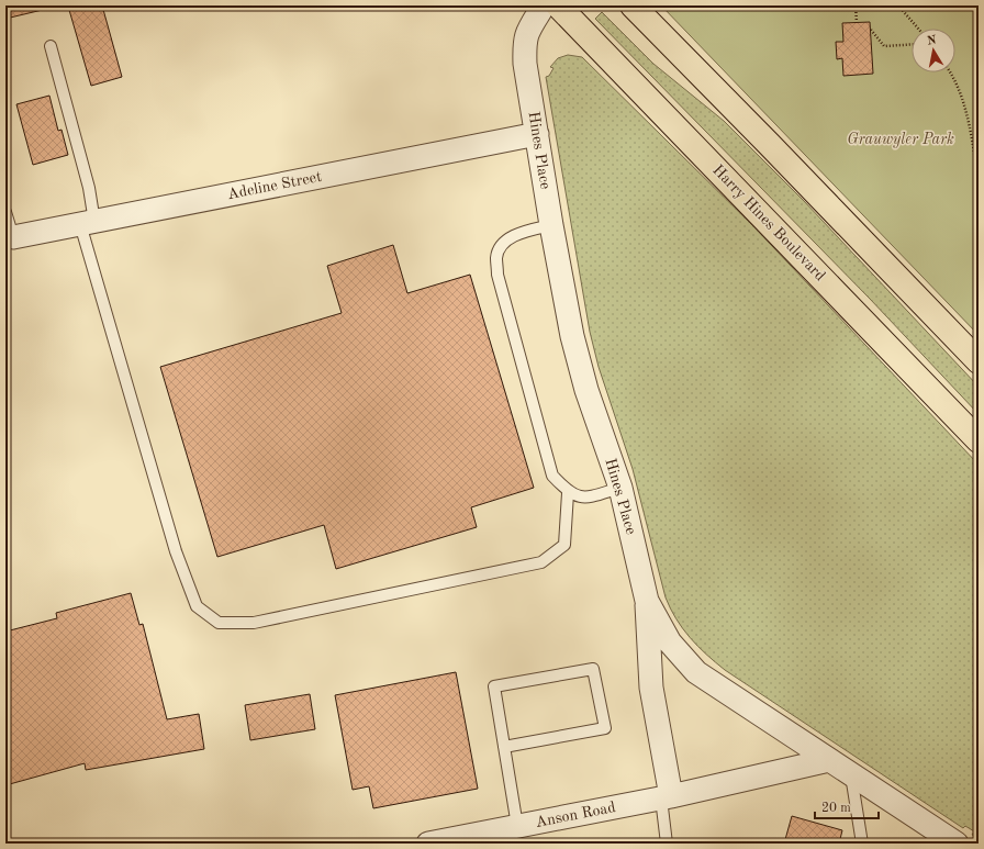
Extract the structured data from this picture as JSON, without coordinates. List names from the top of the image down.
{
  "streets": {
    "main road": ["Harry Hines Boulevard"],
    "street": ["Hines Place", "Adeline Street", "Anson Road"]
  },
  "crossings": [
    ["Hines Place", "Adeline Street"],
    ["Hines Place", "Anson Road"]
  ],
  "parks": ["Grauwyler Park"],
  "scale_bar": "20 m",
  "north": "top"
}
